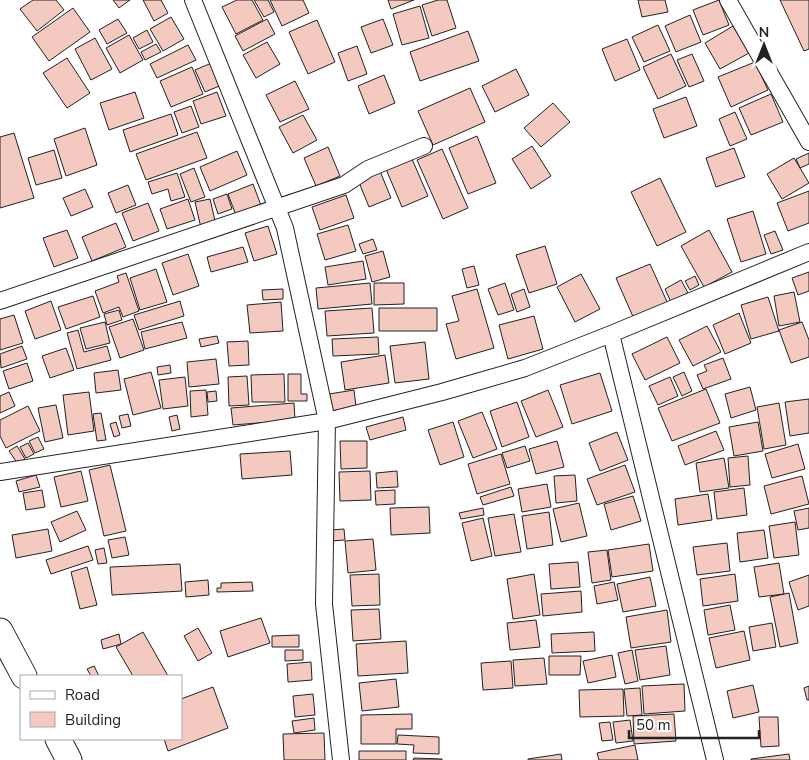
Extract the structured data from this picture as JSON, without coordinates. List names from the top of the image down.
{
  "legend": ["Road", "Building"],
  "scale_bar": "50 m",
  "north": "top"
}
